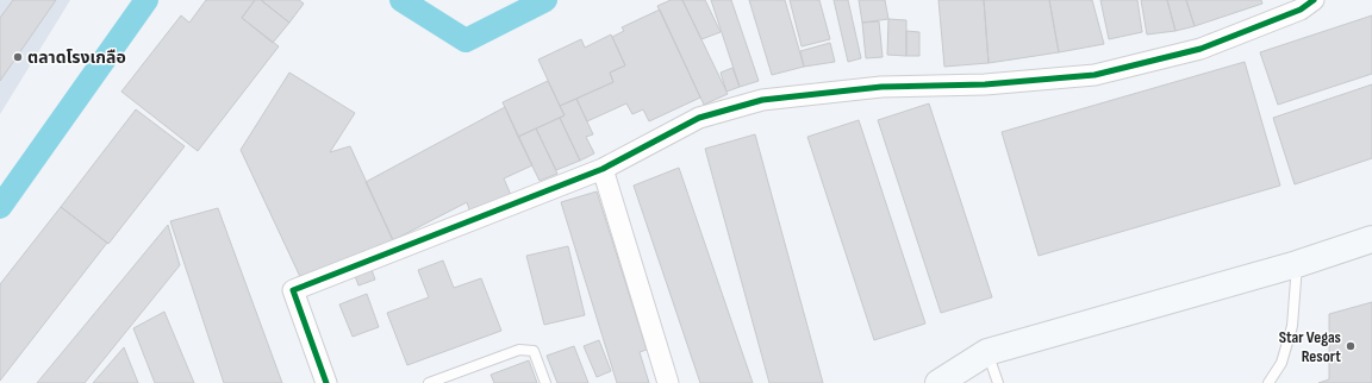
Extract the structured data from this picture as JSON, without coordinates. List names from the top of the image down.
{
  "places": ["ตลาดโรงเกลือ", "Star Vegas Resort"]
}
